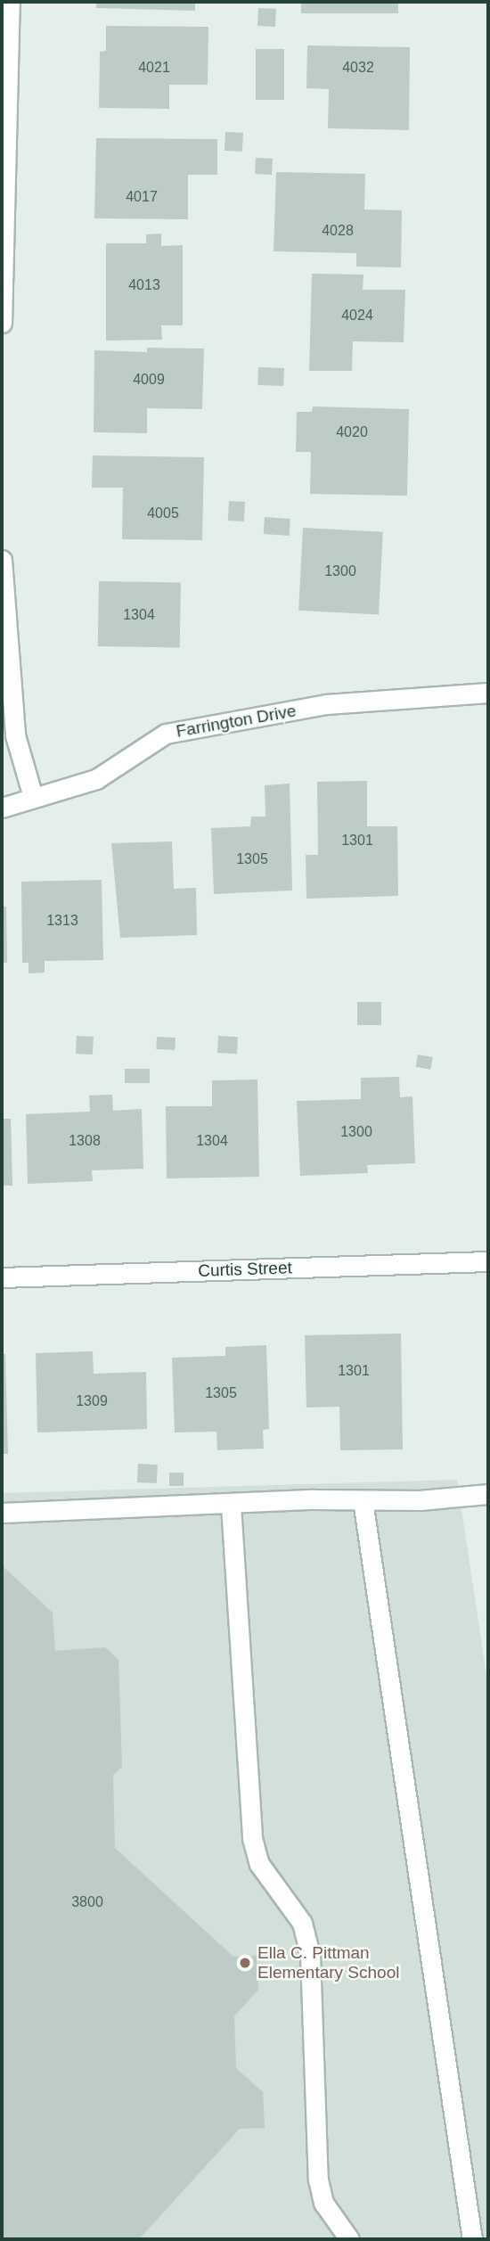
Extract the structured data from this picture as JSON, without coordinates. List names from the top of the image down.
{
  "streets": {
    "street": ["Farrington Drive", "Curtis Street"]
  },
  "places": ["Ella C. Pittman Elementary School"],
  "house_numbers": [
    "4021",
    "4032",
    "4017",
    "4028",
    "4013",
    "4024",
    "4009",
    "4020",
    "4005",
    "1300",
    "1304",
    "1301",
    "1305",
    "1313",
    "1300",
    "1308",
    "1304",
    "1301",
    "1305",
    "1309",
    "3800"
  ]
}
